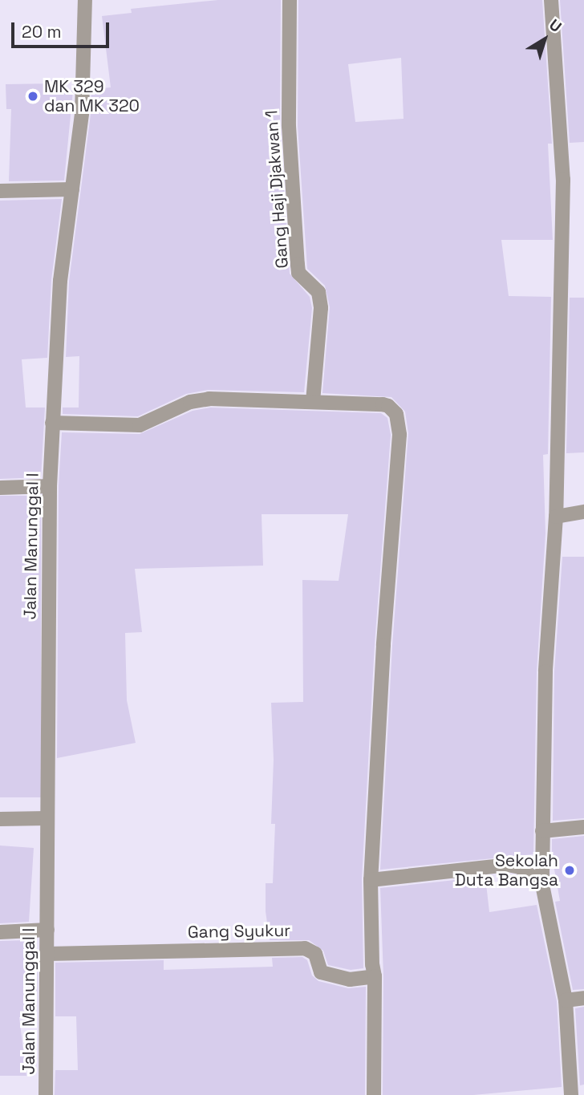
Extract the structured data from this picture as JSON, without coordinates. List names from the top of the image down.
{
  "streets": {
    "street": ["Gang Haji Djakwan 1", "Jalan Manunggal I", "Gang Syukur"]
  },
  "crossings": [
    ["Jalan Manunggal I", "Gang Syukur"]
  ],
  "places": ["MK 329 dan MK 320", "Sekolah Duta Bangsa"],
  "scale_bar": "20 m",
  "north": "top right"
}
